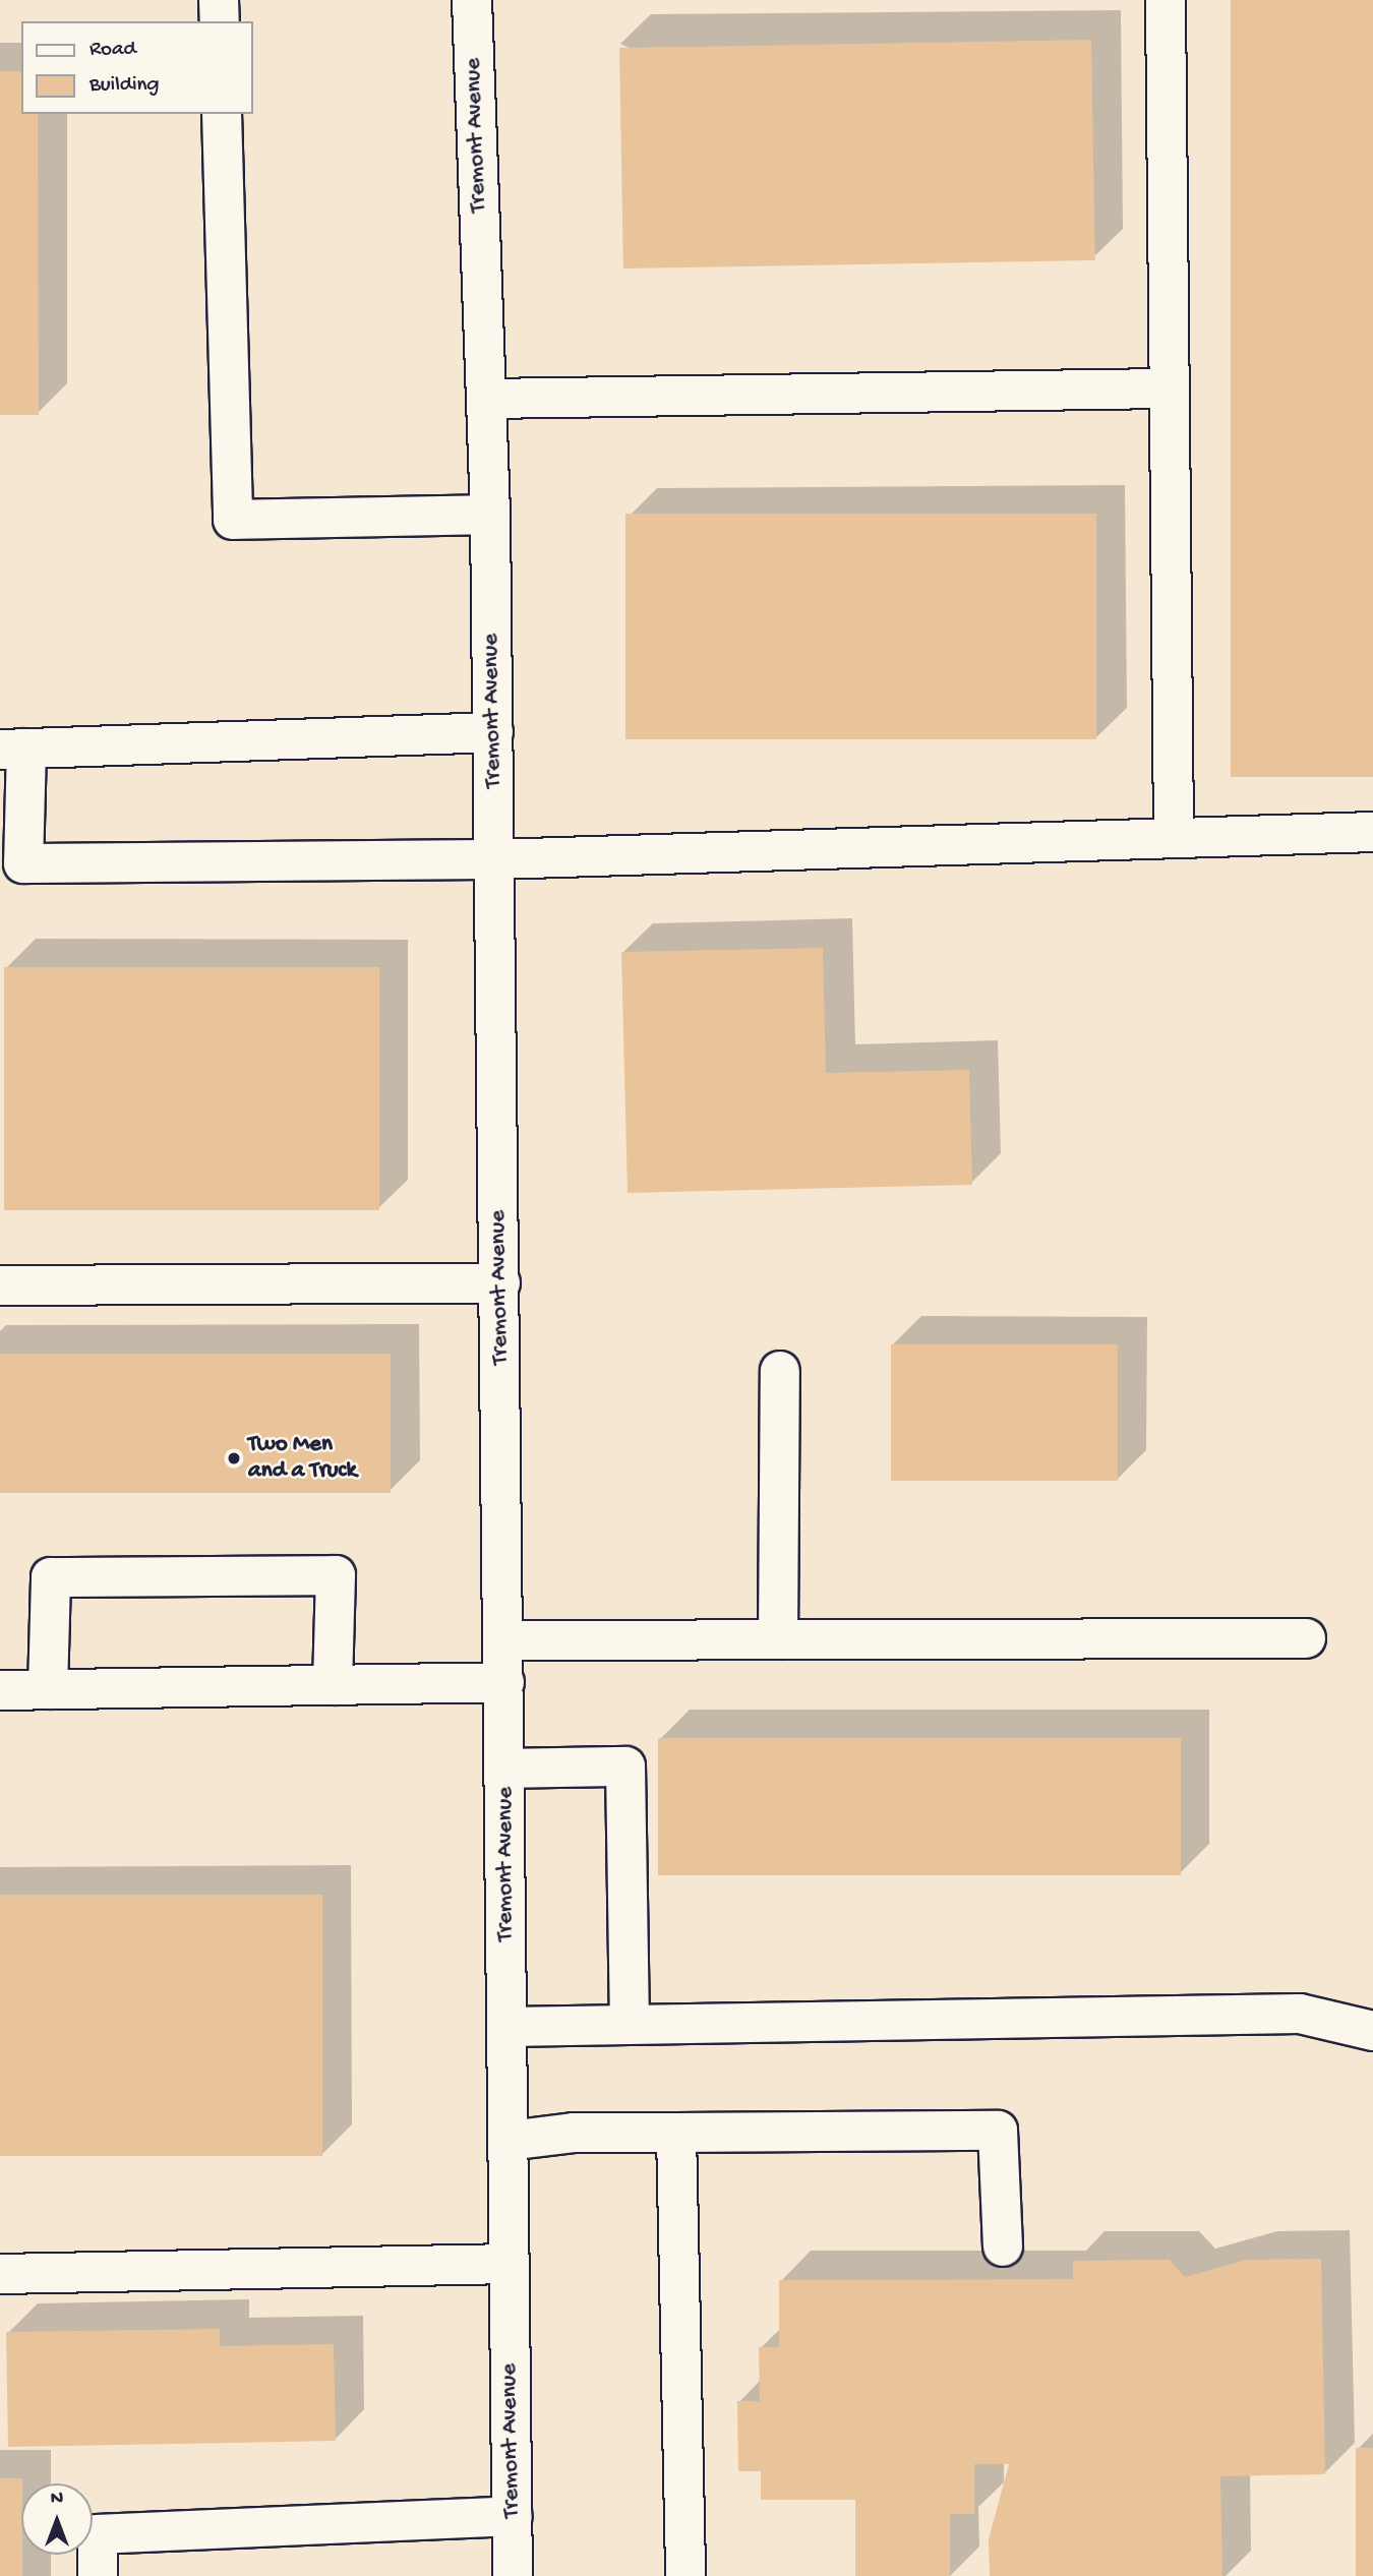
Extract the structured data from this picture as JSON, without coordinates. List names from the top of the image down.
{
  "streets": {
    "street": ["Tremont Avenue"]
  },
  "places": ["Two Men and a Truck"],
  "legend": ["Road", "Building"],
  "north": "top"
}
